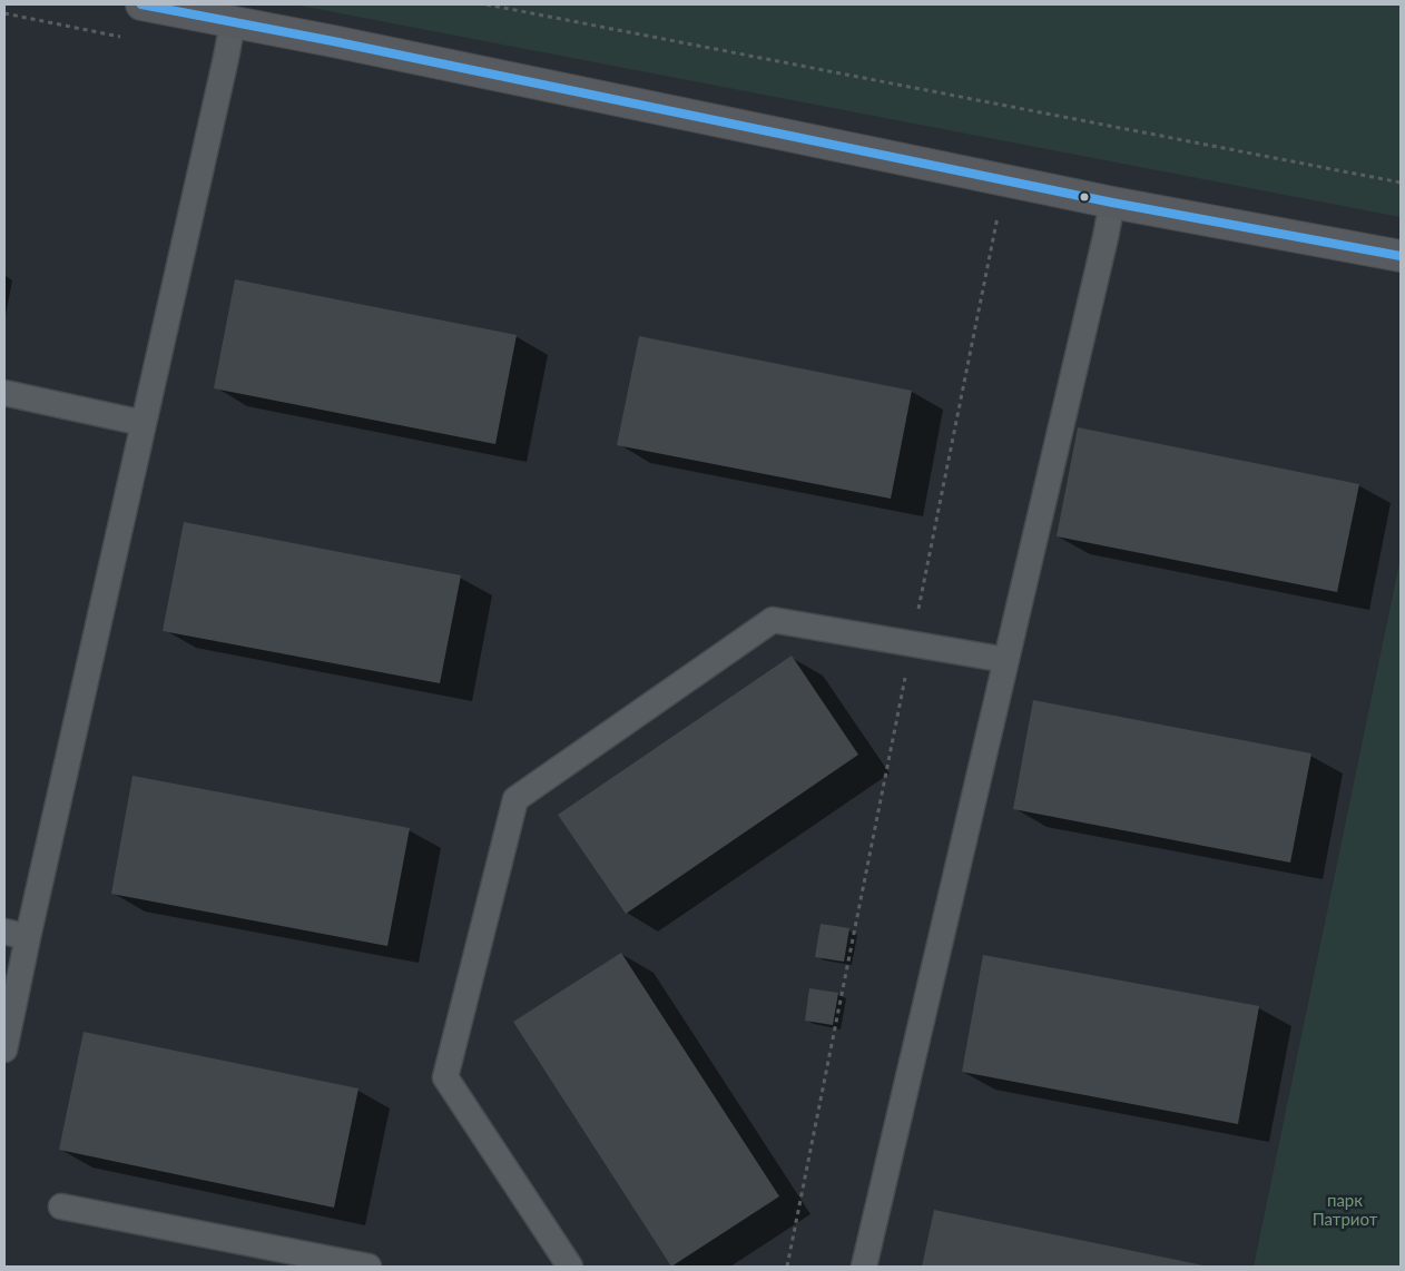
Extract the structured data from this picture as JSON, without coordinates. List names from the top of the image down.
{
  "parks": ["парк Патриот"]
}
